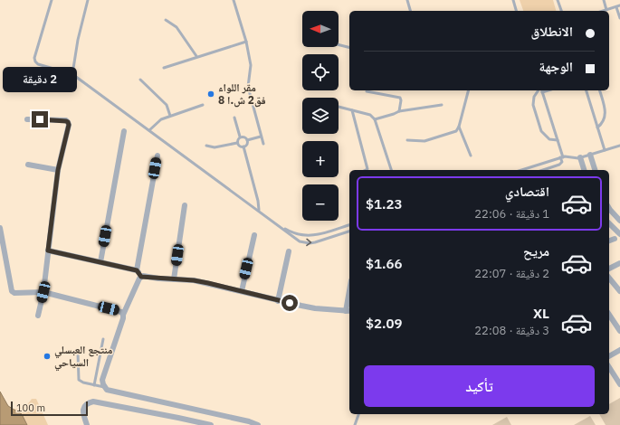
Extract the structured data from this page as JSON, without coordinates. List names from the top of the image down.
{
  "places": ["مقر اللواء 8 فق2 ش.ا", "منتجع العبسلي السياحي"],
  "scale_bar": "100 m",
  "north": "left",
  "page": {
    "map_buttons": ["+", "−"],
    "banner": ["الانطلاق", "الوجهة"],
    "bubble": "2 دقيقة",
    "list": [
      {
        "name": "اقتصادي",
        "note": "1 دقيقة · 22:06",
        "value": "$1.23"
      },
      {
        "name": "مريح",
        "note": "2 دقيقة · 22:07",
        "value": "$1.66"
      },
      {
        "name": "XL",
        "note": "3 دقيقة · 22:08",
        "value": "$2.09"
      }
    ],
    "buttons": "تأكيد",
    "scale": "100 m"
  }
}
